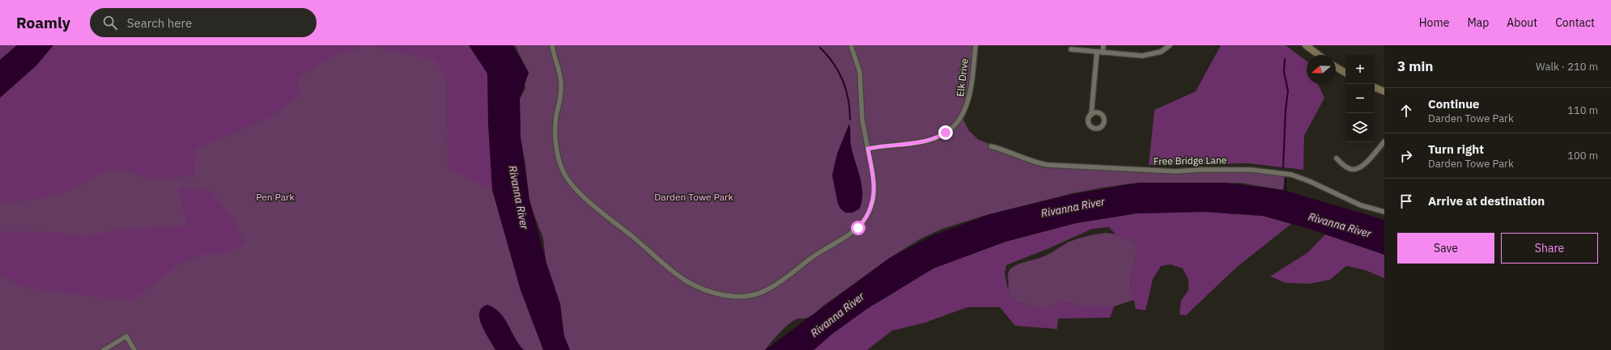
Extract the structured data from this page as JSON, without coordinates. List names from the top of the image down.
{
  "streets": {
    "street": ["Elk Drive", "Free Bridge Lane"]
  },
  "water": ["Rivanna River"],
  "parks": ["Pen Park", "Darden Towe Park"],
  "north": "left",
  "page": {
    "header": "Roamly",
    "search": "Search here",
    "nav": [
      "Home",
      "Map",
      "About",
      "Contact"
    ],
    "heading": ["3 min", "Walk · 210 m"],
    "map_buttons": ["+", "−"],
    "list": [
      ["Continue", "Darden Towe Park", "110 m"],
      ["Turn right", "Darden Towe Park", "100 m"],
      "Arrive at destination"
    ],
    "buttons": ["Save", "Share"]
  }
}
